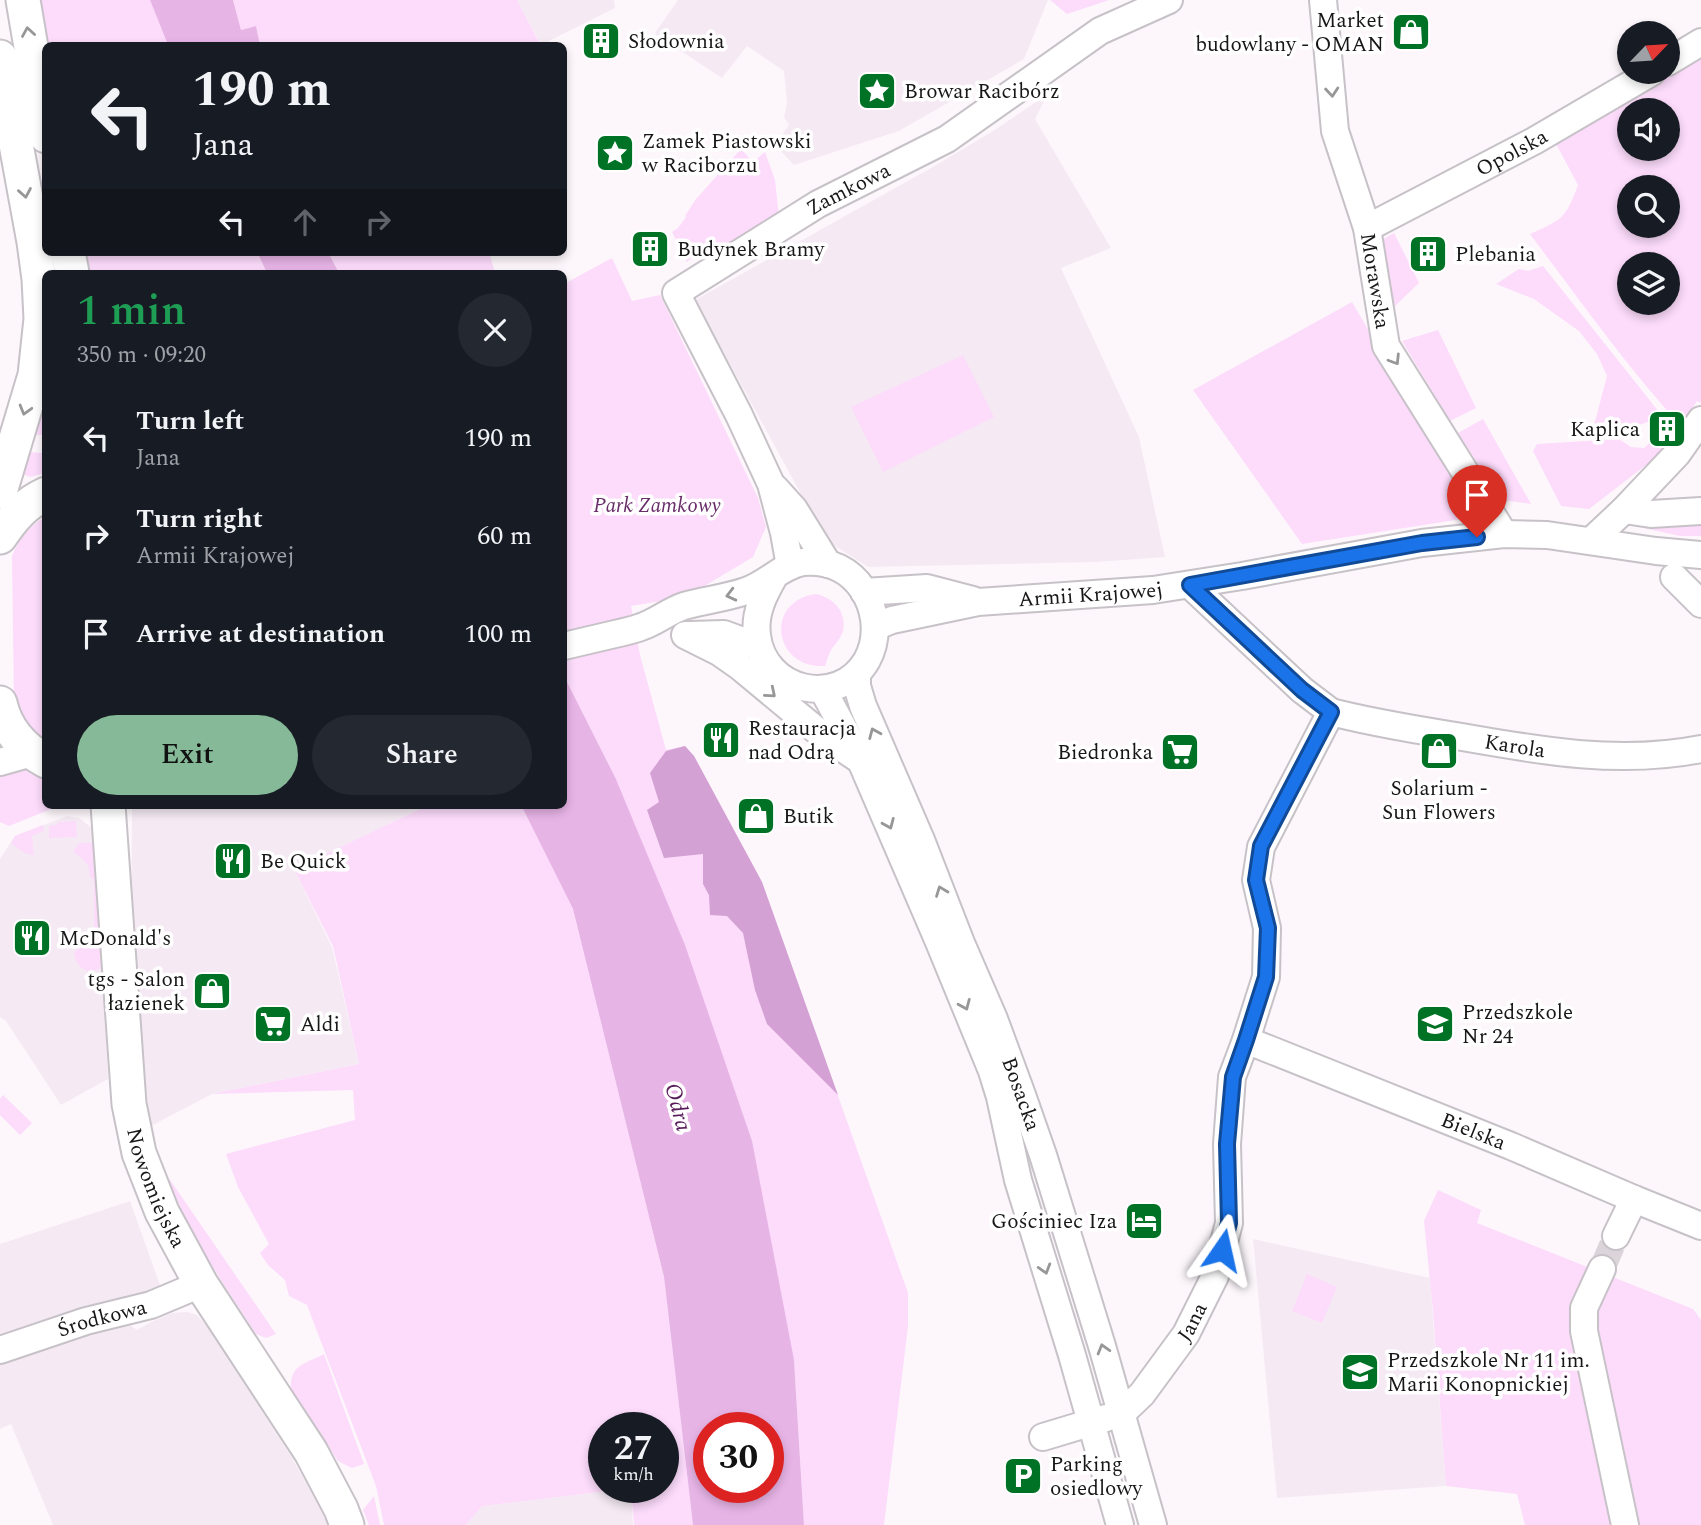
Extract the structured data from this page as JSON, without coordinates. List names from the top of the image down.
{
  "streets": {
    "main road": ["Nowomiejska"],
    "street": [
      "Opolska",
      "Zamkowa",
      "Morawska",
      "Armii Krajowej",
      "Karola",
      "Bosacka",
      "Bielska",
      "Środkowa",
      "Jana"
    ]
  },
  "crossings": [
    ["Opolska", "Morawska"],
    ["Zamkowa", "Armii Krajowej"],
    ["Zamkowa", "Bosacka"],
    ["Morawska", "Armii Krajowej"],
    ["Armii Krajowej", "Bosacka"],
    ["Karola", "Jana"],
    ["Bosacka", "Jana"],
    ["Bielska", "Jana"],
    ["Nowomiejska", "Środkowa"]
  ],
  "one_way": ["Morawska"],
  "water": ["Odra"],
  "parks": ["Park Zamkowy"],
  "places": {
    "shop": [
      "Market budowlany - OMAN",
      "Solarium - Sun Flowers",
      "Butik",
      "tgs - Salon łazienek"
    ],
    "building": [
      "Słodownia",
      "Budynek Bramy",
      "Plebania",
      "Kaplica"
    ],
    "place": ["Browar Racibórz", "Zamek Piastowski w Raciborzu"],
    "restaurant": ["Restauracja nad Odrą", "Be Quick", "McDonald's"],
    "supermarket": ["Biedronka", "Aldi"],
    "school or university": ["Przedszkole Nr 24", "Przedszkole Nr 11 im. Marii Konopnickiej"],
    "hotel": ["Gościniec Iza"],
    "parking": ["Parking osiedlowy"]
  },
  "north": "top right",
  "page": {
    "turn": ["190 m", "Jana"],
    "heading": ["1 min", "350 m · 09:20"],
    "list": [
      {
        "name": "Turn left",
        "note": "Jana",
        "value": "190 m"
      },
      {
        "name": "Turn right",
        "note": "Armii Krajowej",
        "value": "60 m"
      },
      {
        "name": "Arrive at destination",
        "value": "100 m"
      }
    ],
    "buttons": ["Exit", "Share"],
    "speed": "27 km/h",
    "limit": "30"
  }
}
